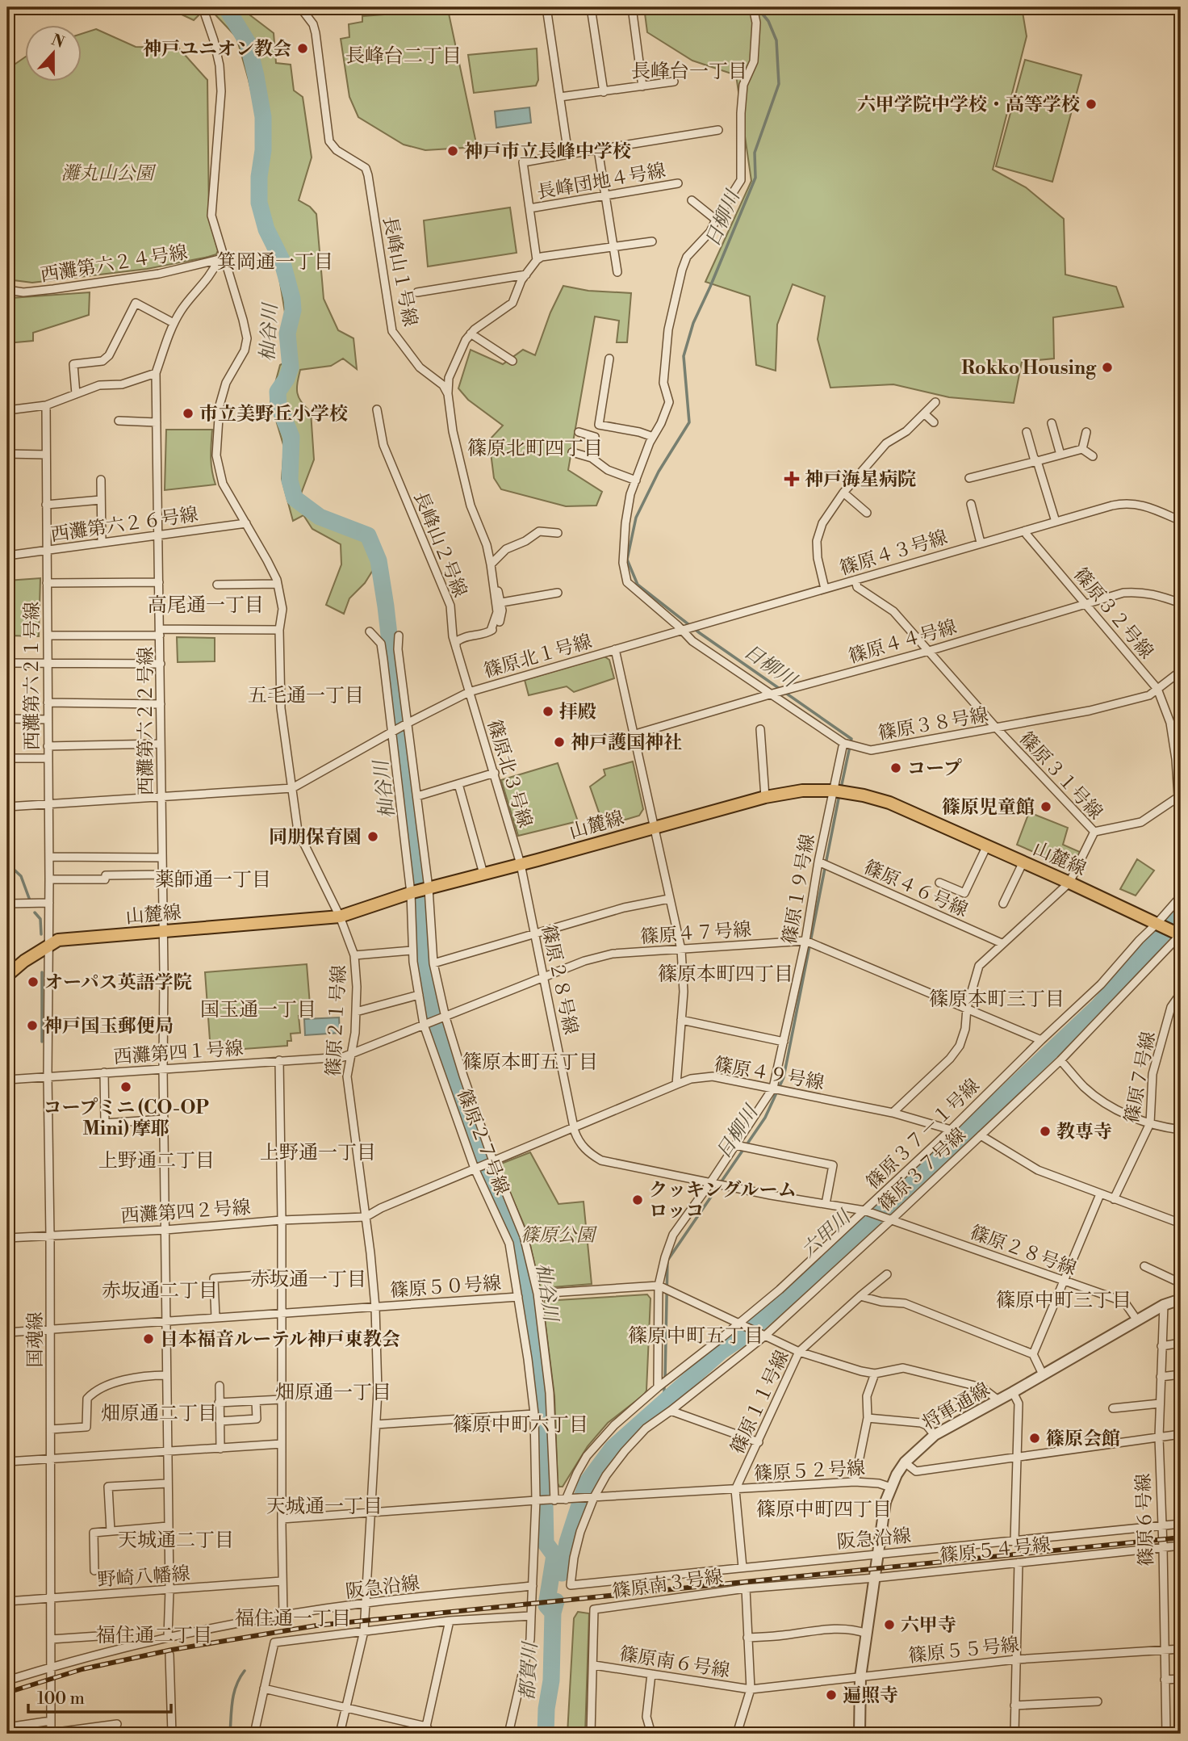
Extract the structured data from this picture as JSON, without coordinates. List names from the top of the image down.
{
  "streets": {
    "main road": ["山麓線"],
    "street": [
      "長峰団地４号線",
      "西灘第六２４号線",
      "長峰山１号線",
      "西灘第六２６号線",
      "長峰山２号線",
      "篠原４３号線",
      "篠原３２号線",
      "篠原４４号線",
      "篠原北１号線",
      "西灘第六２１号線",
      "西灘第六２２号線",
      "篠原３８号線",
      "篠原北３号線",
      "篠原３１号線",
      "篠原４６号線",
      "篠原１９号線",
      "篠原４７号線",
      "篠原２８号線",
      "篠原２１号線",
      "西灘第四１号線",
      "篠原４９号線",
      "篠原７号線",
      "篠原３７－１号線",
      "篠原２７号線",
      "篠原３７号線",
      "西灘第四２号線",
      "篠原５０号線",
      "国魂線",
      "篠原１１号線",
      "将軍通線",
      "篠原５２号線",
      "篠原６号線",
      "阪急沿線",
      "篠原５４号線",
      "野崎八幡線",
      "篠原南３号線",
      "篠原５５号線",
      "篠原南６号線"
    ]
  },
  "crossings": [
    ["西灘第六２６号線", "西灘第六２１号線"],
    ["西灘第六２６号線", "西灘第六２２号線"],
    ["長峰山２号線", "篠原北１号線"],
    ["長峰山２号線", "篠原北３号線"],
    ["篠原４３号線", "篠原３２号線"],
    ["篠原４３号線", "篠原北１号線"],
    ["篠原４３号線", "篠原３８号線"],
    ["篠原４３号線", "篠原３１号線"],
    ["篠原３２号線", "篠原４４号線"],
    ["篠原３２号線", "篠原３８号線"],
    ["篠原３２号線", "篠原３１号線"],
    ["篠原４４号線", "篠原３８号線"],
    ["篠原４４号線", "篠原３１号線"],
    ["篠原北１号線", "篠原北３号線"],
    ["篠原北１号線", "篠原２７号線"],
    ["西灘第六２１号線", "山麓線"],
    ["西灘第六２１号線", "国魂線"],
    ["西灘第六２２号線", "山麓線"],
    ["西灘第六２２号線", "西灘第四１号線"],
    ["西灘第六２２号線", "西灘第四２号線"],
    ["西灘第六２２号線", "篠原５０号線"],
    ["西灘第六２２号線", "阪急沿線"],
    ["西灘第六２２号線", "野崎八幡線"],
    ["篠原３８号線", "篠原３１号線"],
    ["篠原３８号線", "篠原１９号線"],
    ["篠原北３号線", "山麓線"],
    ["篠原北３号線", "篠原２８号線"],
    ["篠原３１号線", "山麓線"],
    ["篠原３１号線", "篠原４６号線"],
    ["篠原３１号線", "篠原４７号線"],
    ["篠原３１号線", "篠原４９号線"],
    ["山麓線", "篠原１９号線"],
    ["山麓線", "篠原２８号線"],
    ["山麓線", "篠原２１号線"],
    ["山麓線", "篠原３７－１号線"],
    ["山麓線", "篠原２７号線"],
    ["山麓線", "篠原３７号線"],
    ["山麓線", "国魂線"],
    ["篠原４６号線", "篠原１９号線"],
    ["篠原１９号線", "篠原４７号線"],
    ["篠原１９号線", "篠原２８号線"],
    ["篠原１９号線", "篠原４９号線"],
    ["篠原１９号線", "篠原３７－１号線"],
    ["篠原４７号線", "篠原２８号線"],
    ["篠原４７号線", "篠原３７－１号線"],
    ["篠原４７号線", "篠原２７号線"],
    ["篠原２８号線", "篠原４９号線"],
    ["篠原２８号線", "篠原３７－１号線"],
    ["篠原２８号線", "篠原３７号線"],
    ["篠原２８号線", "将軍通線"],
    ["篠原２１号線", "西灘第四１号線"],
    ["篠原２１号線", "西灘第四２号線"],
    ["篠原２１号線", "篠原５０号線"],
    ["篠原２１号線", "阪急沿線"],
    ["西灘第四１号線", "国魂線"],
    ["篠原４９号線", "篠原３７－１号線"],
    ["篠原４９号線", "篠原２７号線"],
    ["篠原２７号線", "篠原５０号線"],
    ["西灘第四２号線", "国魂線"],
    ["篠原５０号線", "国魂線"],
    ["国魂線", "阪急沿線"],
    ["国魂線", "野崎八幡線"],
    ["篠原１１号線", "篠原５２号線"],
    ["将軍通線", "篠原５２号線"],
    ["将軍通線", "篠原６号線"],
    ["将軍通線", "阪急沿線"],
    ["将軍通線", "篠原５４号線"],
    ["将軍通線", "篠原５５号線"],
    ["篠原５２号線", "阪急沿線"],
    ["篠原６号線", "阪急沿線"],
    ["篠原６号線", "篠原５４号線"],
    ["篠原６号線", "篠原５５号線"],
    ["篠原５４号線", "篠原南３号線"],
    ["篠原南３号線", "篠原南６号線"],
    ["篠原５５号線", "篠原南６号線"]
  ],
  "districts": [
    "長峰台二丁目",
    "長峰台一丁目",
    "箕岡通一丁目",
    "篠原北町四丁目",
    "高尾通一丁目",
    "五毛通一丁目",
    "薬師通一丁目",
    "篠原本町四丁目",
    "篠原本町三丁目",
    "国玉通一丁目",
    "篠原本町五丁目",
    "上野通一丁目",
    "上野通二丁目",
    "赤坂通一丁目",
    "赤坂通二丁目",
    "篠原中町三丁目",
    "篠原中町五丁目",
    "畑原通一丁目",
    "畑原通二丁目",
    "篠原中町六丁目",
    "天城通一丁目",
    "篠原中町四丁目",
    "天城通二丁目",
    "福住通一丁目",
    "福住通二丁目"
  ],
  "water": [
    "日柳川",
    "杣谷川",
    "六甲川",
    "都賀川"
  ],
  "parks": ["灘丸山公園", "篠原公園"],
  "places": {
    "other": [
      "神戸ユニオン教会",
      "六甲学院中学校・高等学校",
      "神戸市立長峰中学校",
      "Rokko Housing",
      "市立美野丘小学校",
      "拝殿",
      "神戸護国神社",
      "コープ",
      "篠原児童館",
      "同朋保育園",
      "オーパス英語学院",
      "神戸国玉郵便局",
      "コープミニ (CO-OP Mini) 摩耶",
      "教専寺",
      "クッキングルーム ロッコ",
      "日本福音ルーテル神戸東教会",
      "篠原会館",
      "六甲寺",
      "遍照寺"
    ],
    "health": ["神戸海星病院"]
  },
  "scale_bar": "100 m",
  "north": "top"
}
